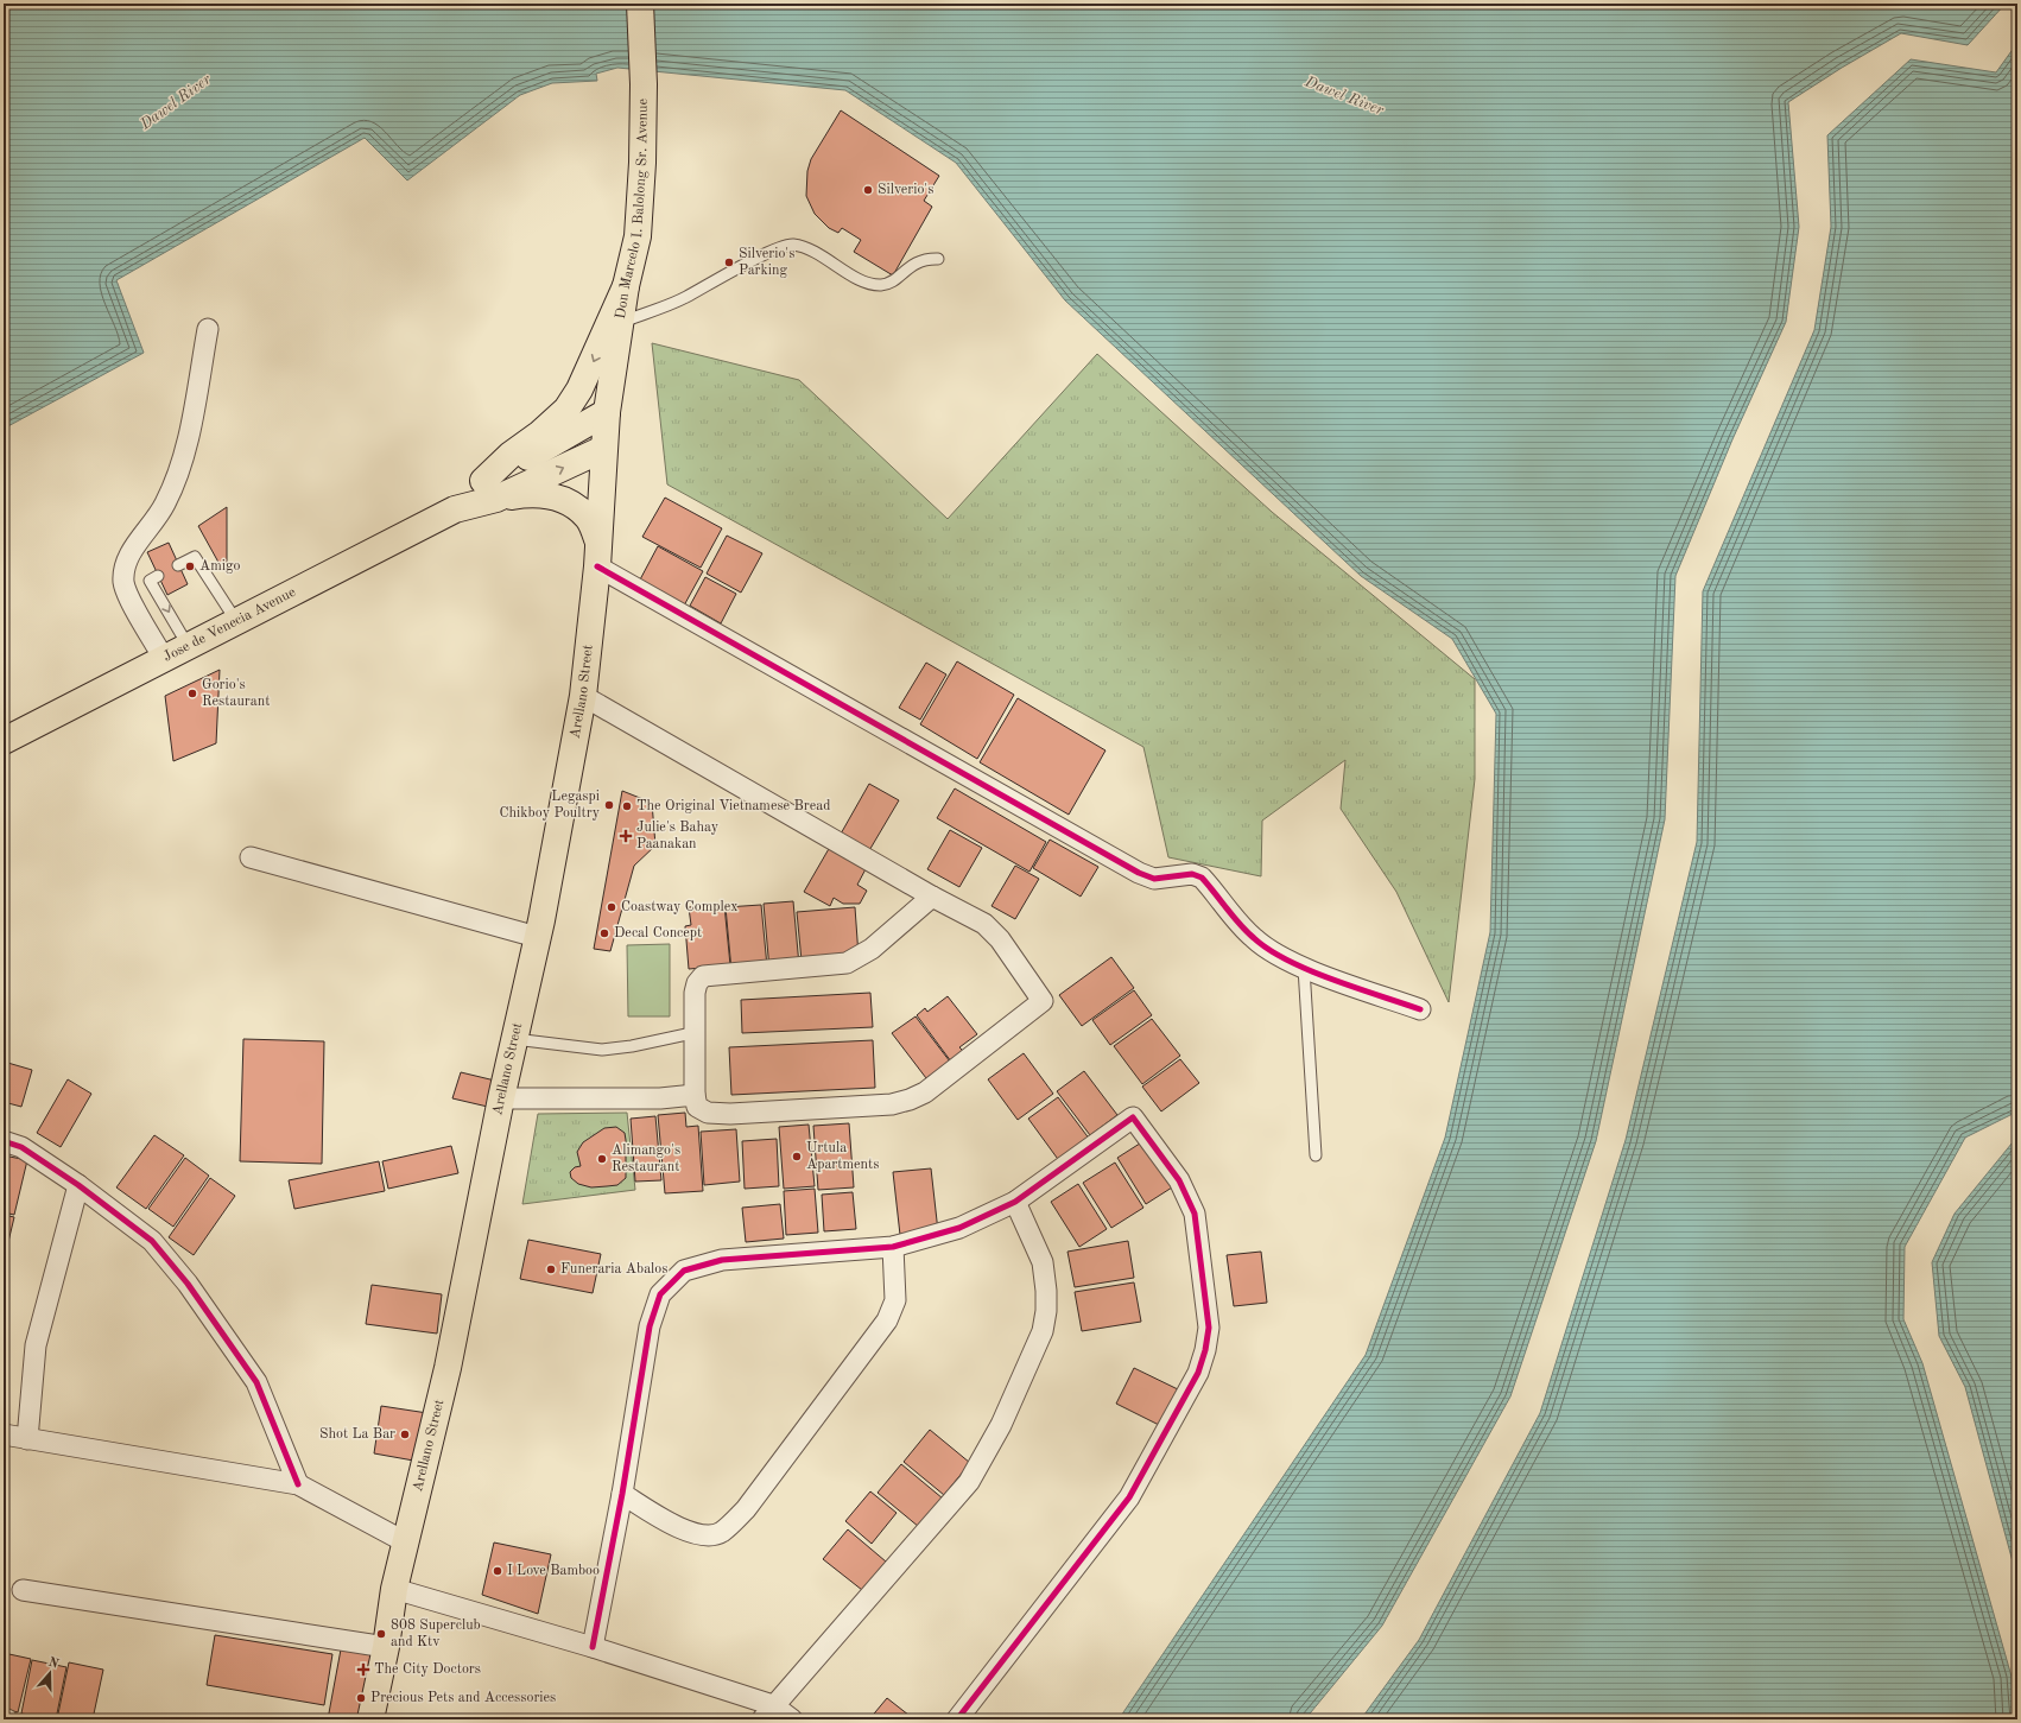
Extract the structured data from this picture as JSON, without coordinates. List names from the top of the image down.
{
  "streets": {
    "main road": ["Don Marcelo I. Balolong Sr. Avenue", "Jose de Venecia Avenue", "Arellano Street"]
  },
  "crossings": [
    ["Don Marcelo I. Balolong Sr. Avenue", "Jose de Venecia Avenue"],
    ["Don Marcelo I. Balolong Sr. Avenue", "Arellano Street"],
    ["Jose de Venecia Avenue", "Arellano Street"]
  ],
  "water": ["Dawel River"],
  "places": {
    "other": [
      "Silverio's",
      "Silverio's Parking",
      "Amigo",
      "Gorio's Restaurant",
      "Legaspi Chikboy Poultry",
      "The Original Vietnamese Bread",
      "Coastway Complex",
      "Decal Concept",
      "Urtula Apartments",
      "Alimango's Restaurant",
      "Funeraria Abalos",
      "Shot La Bar",
      "I Love Bamboo",
      "808 Superclub and Ktv",
      "Precious Pets and Accessories"
    ],
    "health": ["Julie's Bahay Paanakan", "The City Doctors"]
  },
  "north": "top"
}
